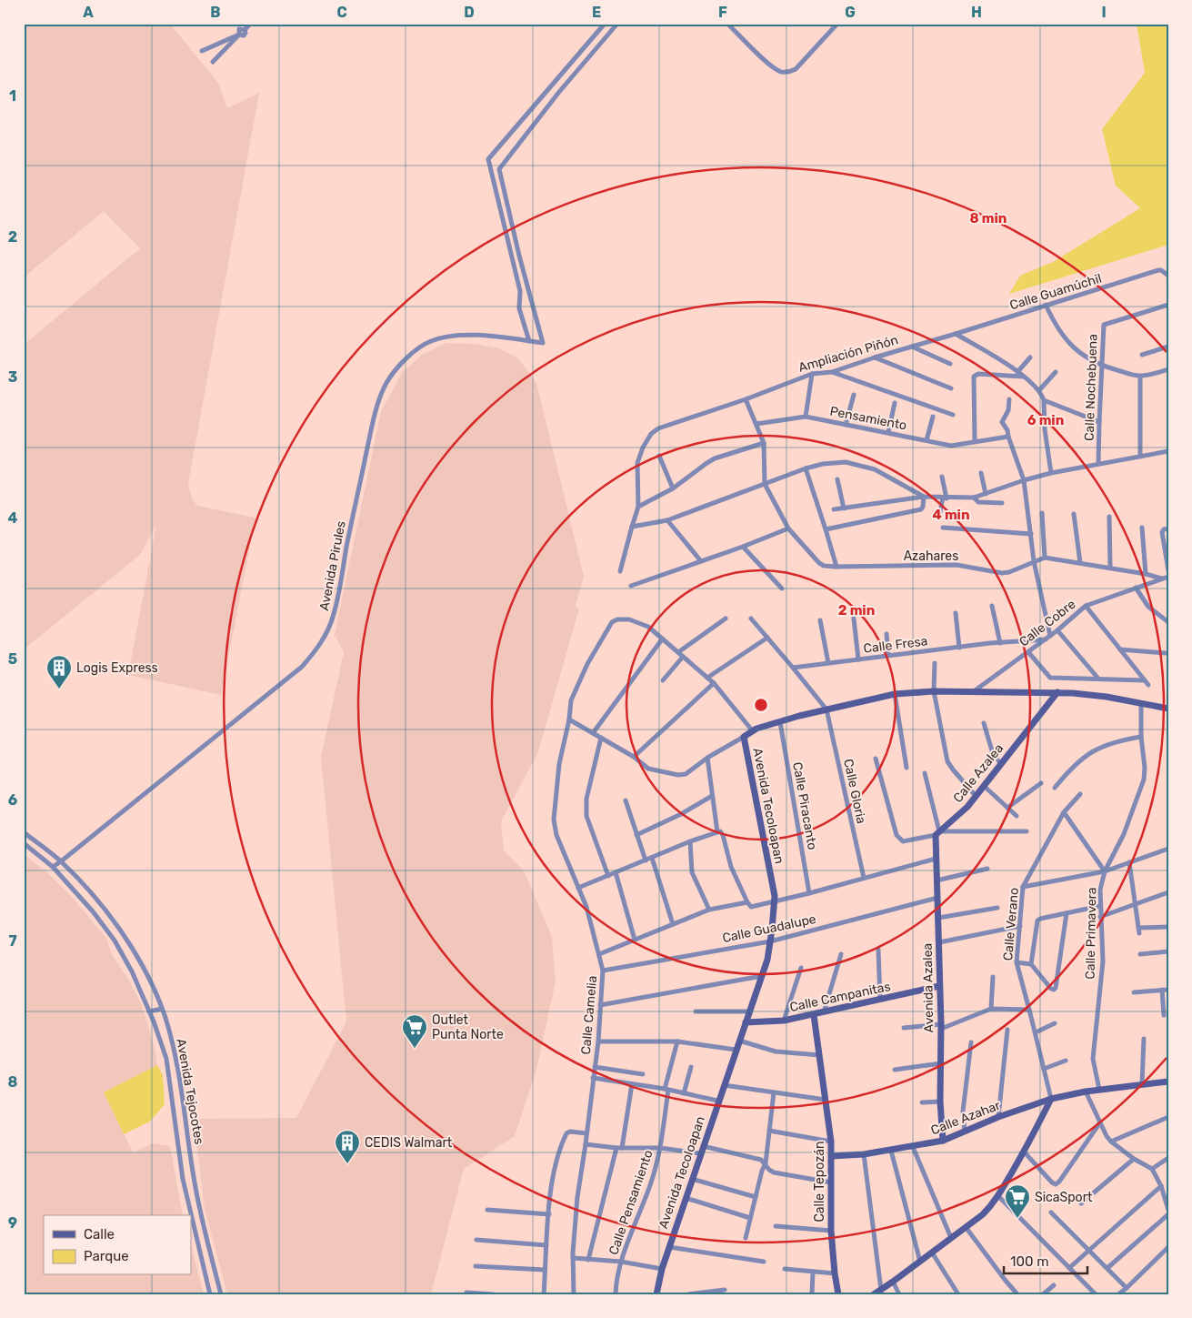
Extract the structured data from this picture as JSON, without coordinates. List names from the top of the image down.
{
  "streets": {
    "street": [
      "Calle Guamúchil",
      "Ampliación Piñón",
      "Calle Nochebuena",
      "Pensamiento",
      "Azahares",
      "Avenida Pirules",
      "Calle Cobre",
      "Calle Fresa",
      "Calle Azalea",
      "Calle Gloria",
      "Avenida Tecoloapan",
      "Calle Piracanto",
      "Calle Verano",
      "Calle Guadalupe",
      "Calle Primavera",
      "Avenida Azalea",
      "Calle Campanitas",
      "Calle Camelia",
      "Avenida Tejocotes",
      "Calle Azahar",
      "Calle Tepozán",
      "Calle Pensamiento"
    ]
  },
  "crossings": [
    ["Calle Guamúchil", "Ampliación Piñón"],
    ["Azahares", "Calle Cobre"],
    ["Avenida Pirules", "Avenida Tejocotes"],
    ["Calle Cobre", "Calle Fresa"],
    ["Calle Cobre", "Avenida Tecoloapan"],
    ["Calle Azalea", "Avenida Tecoloapan"],
    ["Calle Azalea", "Avenida Azalea"],
    ["Calle Gloria", "Avenida Tecoloapan"],
    ["Avenida Tecoloapan", "Calle Piracanto"],
    ["Avenida Tecoloapan", "Calle Guadalupe"],
    ["Avenida Tecoloapan", "Calle Primavera"],
    ["Avenida Tecoloapan", "Calle Campanitas"],
    ["Calle Verano", "Calle Azahar"],
    ["Calle Guadalupe", "Avenida Azalea"],
    ["Calle Guadalupe", "Calle Camelia"],
    ["Calle Primavera", "Calle Azahar"],
    ["Avenida Azalea", "Calle Campanitas"],
    ["Avenida Azalea", "Calle Azahar"],
    ["Calle Campanitas", "Calle Tepozán"],
    ["Calle Azahar", "Calle Tepozán"]
  ],
  "places": {
    "building": ["Logis Express", "CEDIS Walmart"],
    "supermarket": ["Outlet Punta Norte", "SicaSport"]
  },
  "legend": ["Calle", "Parque"],
  "scale_bar": "100 m",
  "grid": {
    "columns": [
      "A",
      "B",
      "C",
      "D",
      "E",
      "F",
      "G",
      "H",
      "I"
    ],
    "rows": [
      "1",
      "2",
      "3",
      "4",
      "5",
      "6",
      "7",
      "8",
      "9"
    ]
  },
  "rings": [
    "8 min",
    "6 min",
    "4 min",
    "2 min"
  ]
}
